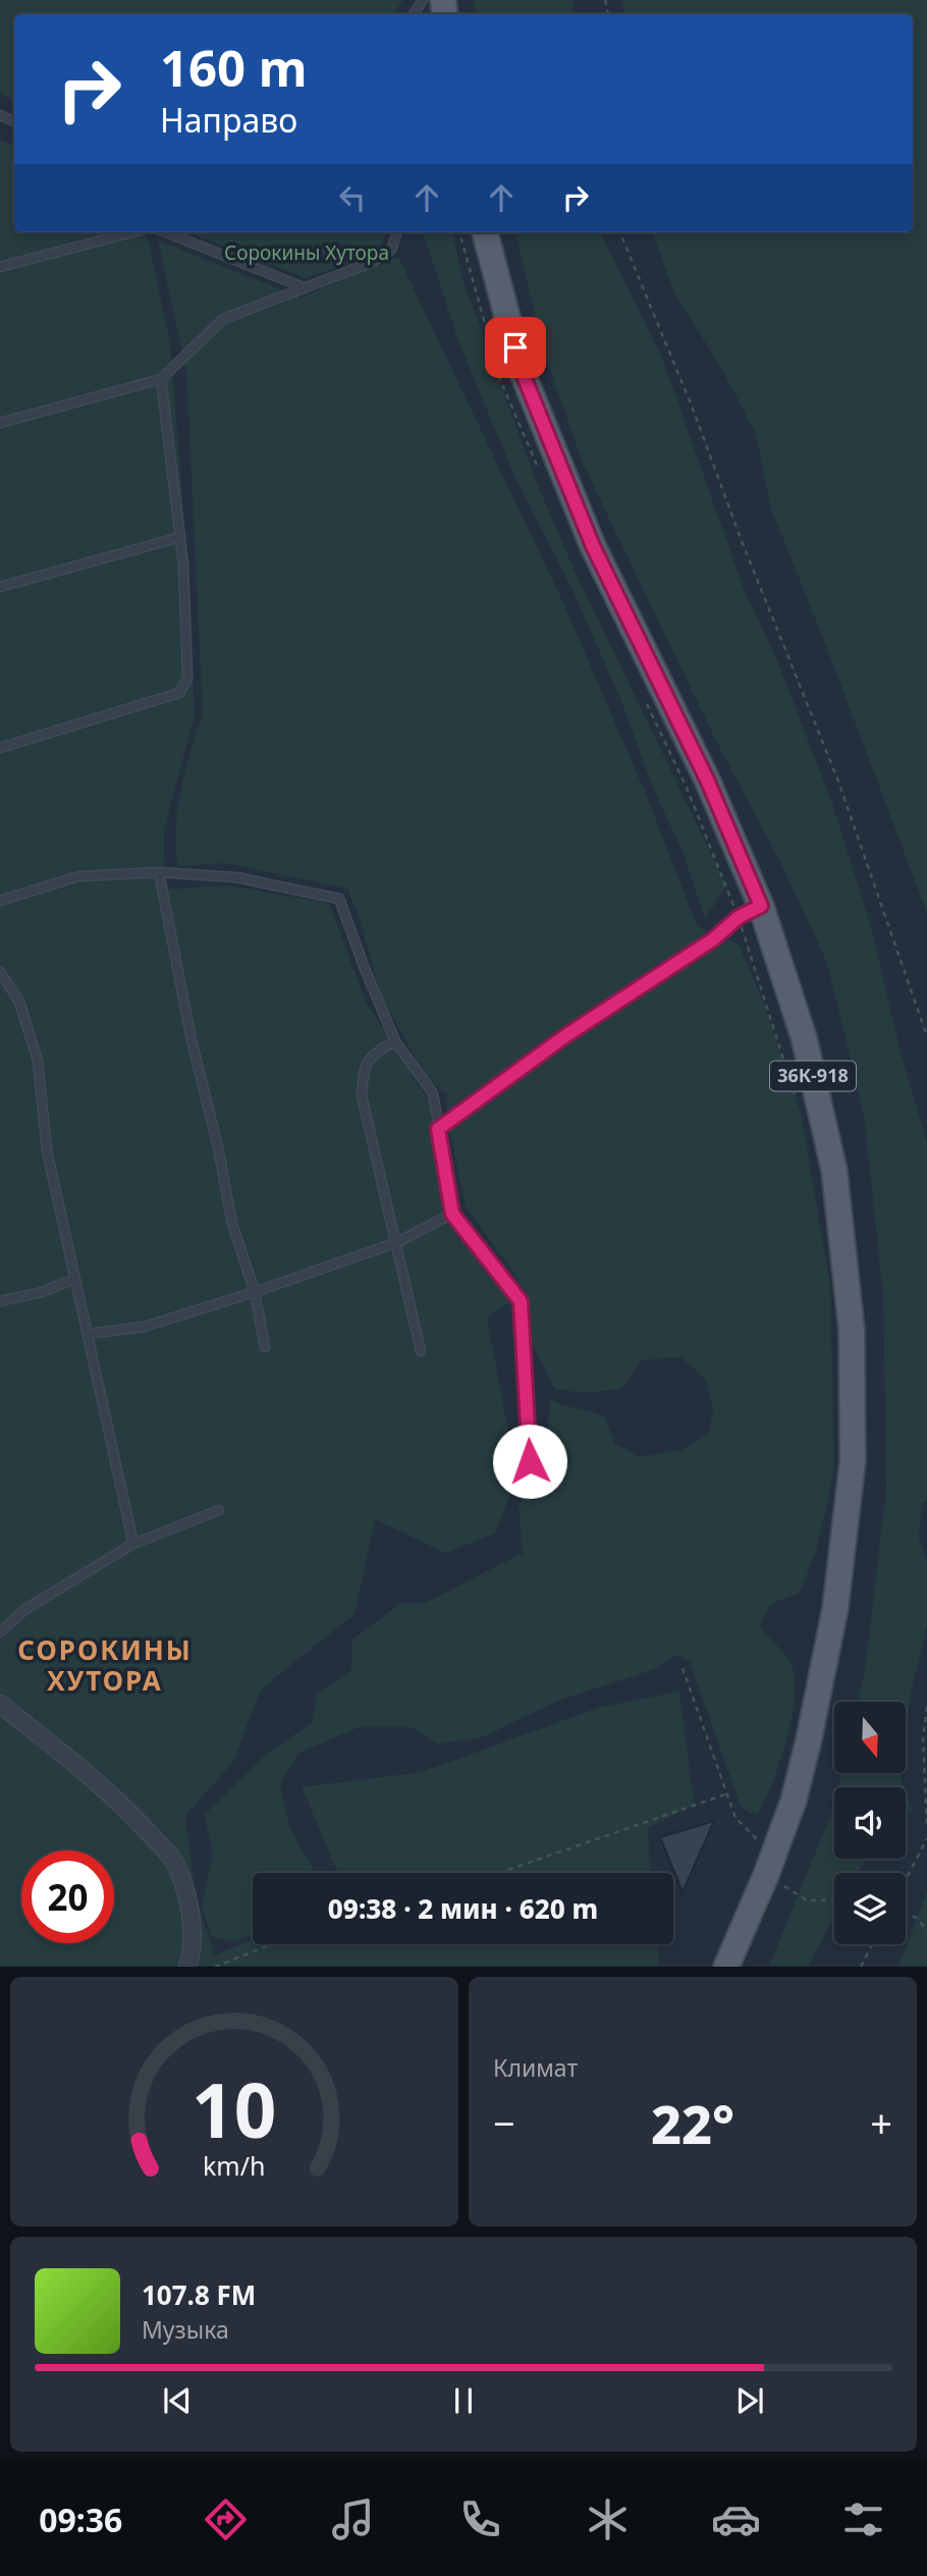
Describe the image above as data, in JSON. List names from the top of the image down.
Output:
{
  "streets": {
    "main road": ["36К-918"]
  },
  "districts": ["СОРОКИНЫ ХУТОРА"],
  "parks": ["Сорокины Хутора"],
  "north": "bottom",
  "page": {
    "turn": ["160 m", "Направо"],
    "limit": "20",
    "trip": "09:38 · 2 мин · 620 m",
    "tile": "Климат",
    "heat": ["−", "22°", "+"],
    "song": ["107.8 FM", "Музыка"],
    "tabs": "09:36",
    "gauge": ["10", "km/h"]
  }
}
